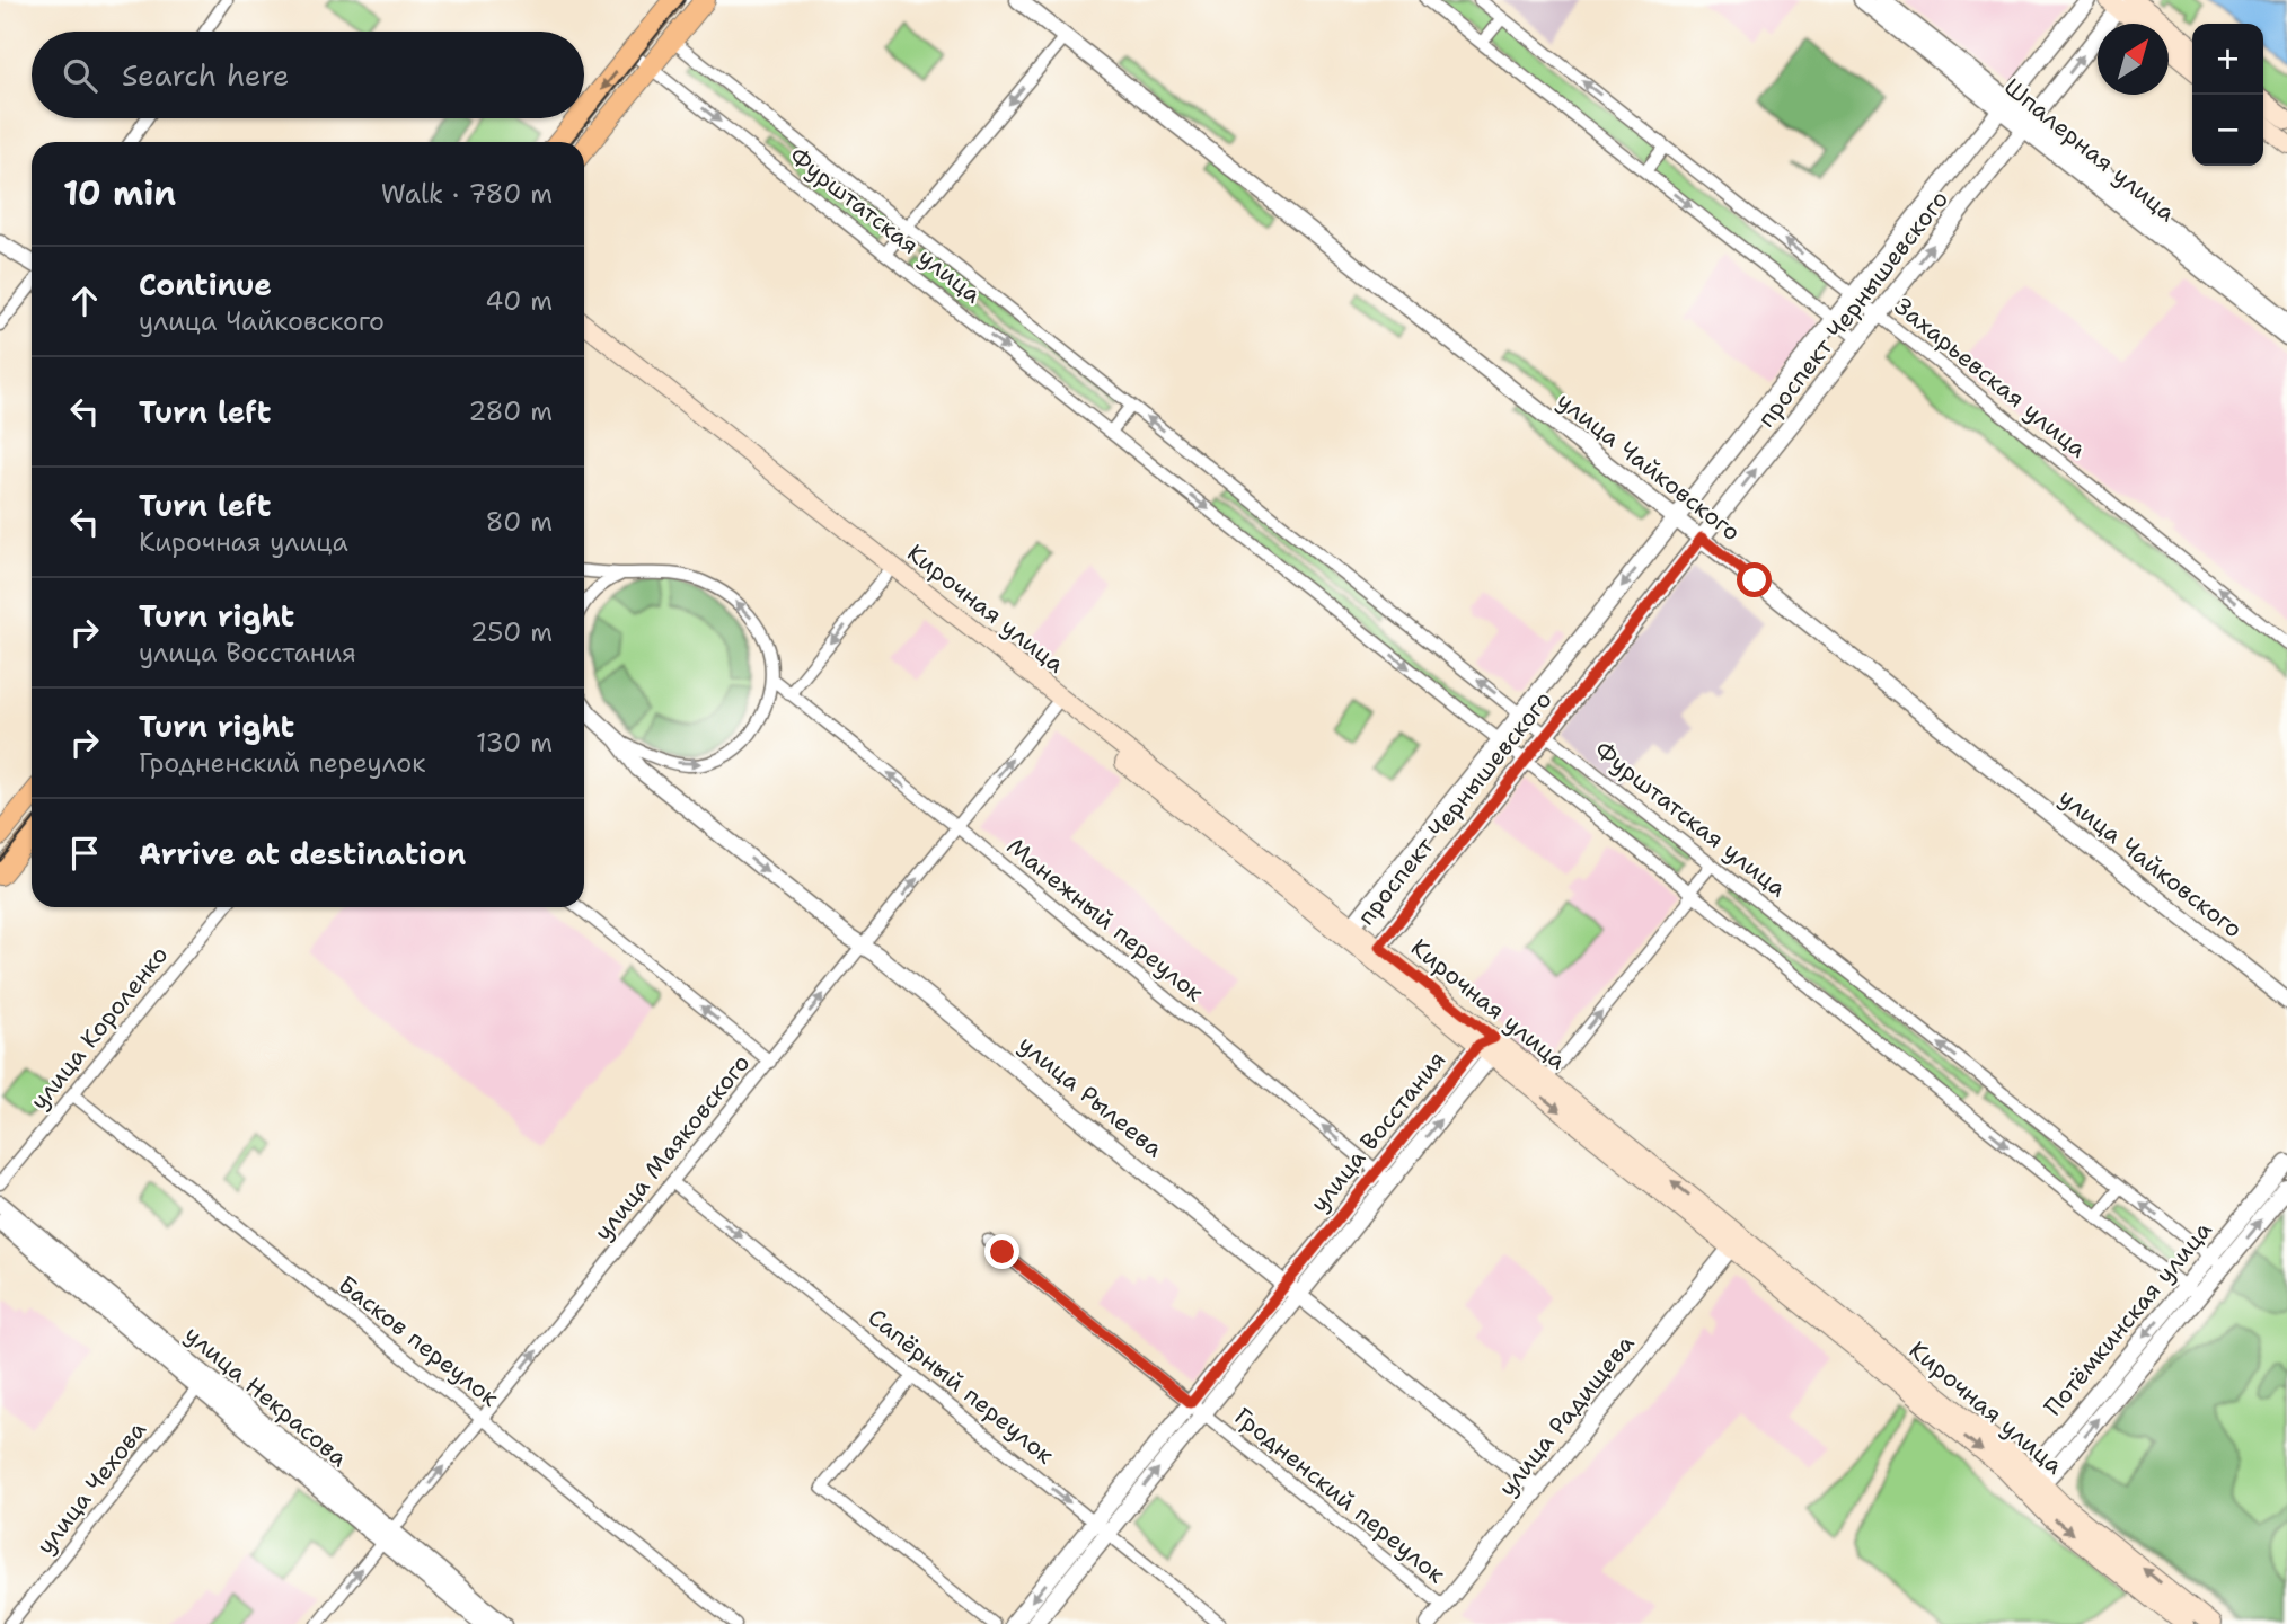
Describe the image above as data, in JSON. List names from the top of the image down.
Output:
{
  "streets": {
    "main road": ["Кирочная улица"],
    "street": [
      "Шпалерная улица",
      "Фурштатская улица",
      "проспект Чернышевского",
      "Захарьевская улица",
      "улица Чайковского",
      "Манежный переулок",
      "улица Короленко",
      "улица Рылеева",
      "улица Восстания",
      "улица Маяковского",
      "Потёмкинская улица",
      "Басков переулок",
      "Сапёрный переулок",
      "улица Некрасова",
      "улица Радищева",
      "улица Чехова",
      "Гродненский переулок"
    ]
  },
  "crossings": [
    ["Шпалерная улица", "проспект Чернышевского"],
    ["Фурштатская улица", "проспект Чернышевского"],
    ["Фурштатская улица", "Потёмкинская улица"],
    ["проспект Чернышевского", "Захарьевская улица"],
    ["проспект Чернышевского", "улица Чайковского"],
    ["проспект Чернышевского", "Кирочная улица"],
    ["Кирочная улица", "улица Восстания"],
    ["Кирочная улица", "улица Маяковского"],
    ["Кирочная улица", "Потёмкинская улица"],
    ["Кирочная улица", "улица Радищева"],
    ["Манежный переулок", "улица Восстания"],
    ["Манежный переулок", "улица Маяковского"],
    ["улица Короленко", "Басков переулок"],
    ["улица Рылеева", "улица Восстания"],
    ["улица Рылеева", "улица Маяковского"],
    ["улица Рылеева", "улица Радищева"],
    ["улица Восстания", "Сапёрный переулок"],
    ["улица Восстания", "Гродненский переулок"],
    ["улица Маяковского", "Басков переулок"],
    ["улица Маяковского", "Сапёрный переулок"],
    ["улица Маяковского", "улица Некрасова"],
    ["улица Некрасова", "улица Чехова"],
    ["улица Радищева", "Гродненский переулок"]
  ],
  "one_way": ["Манежный переулок", "улица Маяковского", "Сапёрный переулок"],
  "north": "top right",
  "page": {
    "map_buttons": ["+", "−"],
    "search": "Search here",
    "heading": ["10 min", "Walk · 780 m"],
    "list": [
      ["Continue", "улица Чайковского", "40 m"],
      ["Turn left", "280 m"],
      ["Turn left", "Кирочная улица", "80 m"],
      ["Turn right", "улица Восстания", "250 m"],
      ["Turn right", "Гродненский переулок", "130 m"],
      "Arrive at destination"
    ]
  }
}
